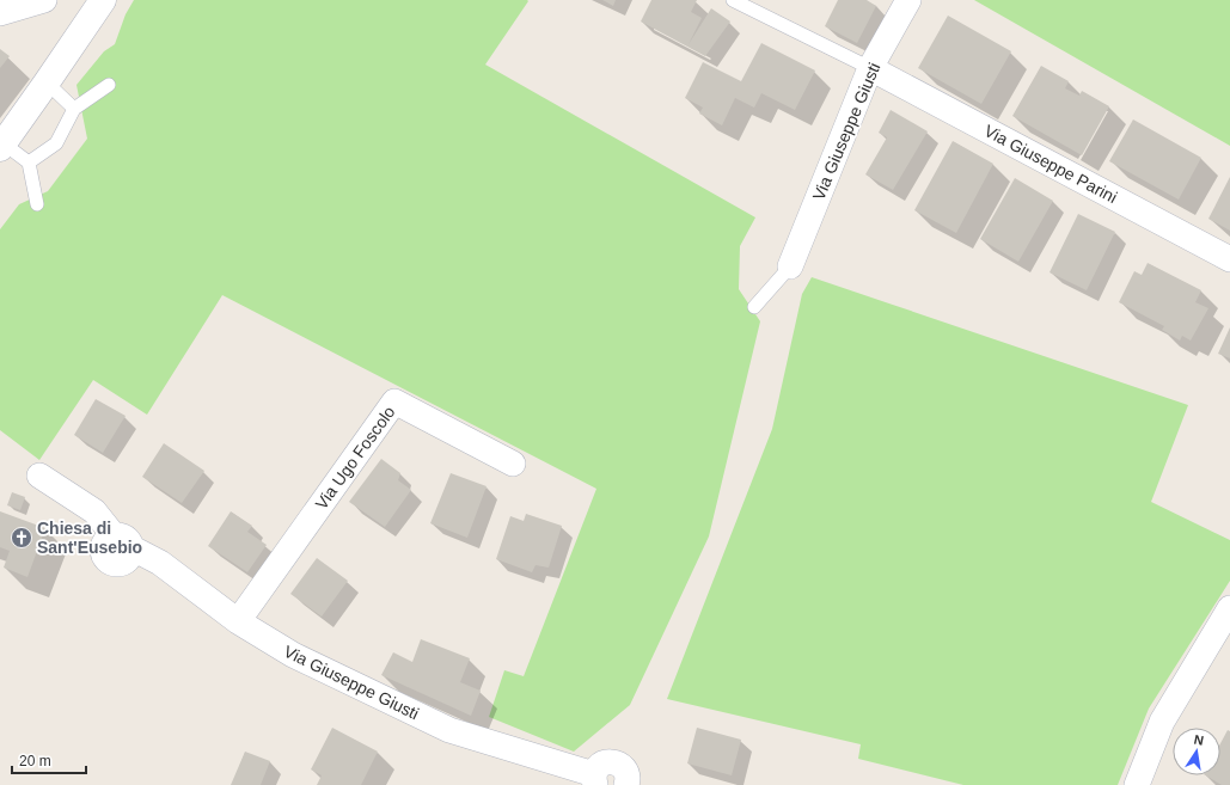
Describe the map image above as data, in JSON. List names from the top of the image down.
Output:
{
  "streets": {
    "street": ["Via Giuseppe Giusti", "Via Giuseppe Parini", "Via Ugo Foscolo"]
  },
  "crossings": [
    ["Via Giuseppe Giusti", "Via Giuseppe Parini"],
    ["Via Giuseppe Giusti", "Via Ugo Foscolo"]
  ],
  "places": {
    "church": ["Chiesa di Sant'Eusebio"]
  },
  "scale_bar": "20 m",
  "north": "top"
}
